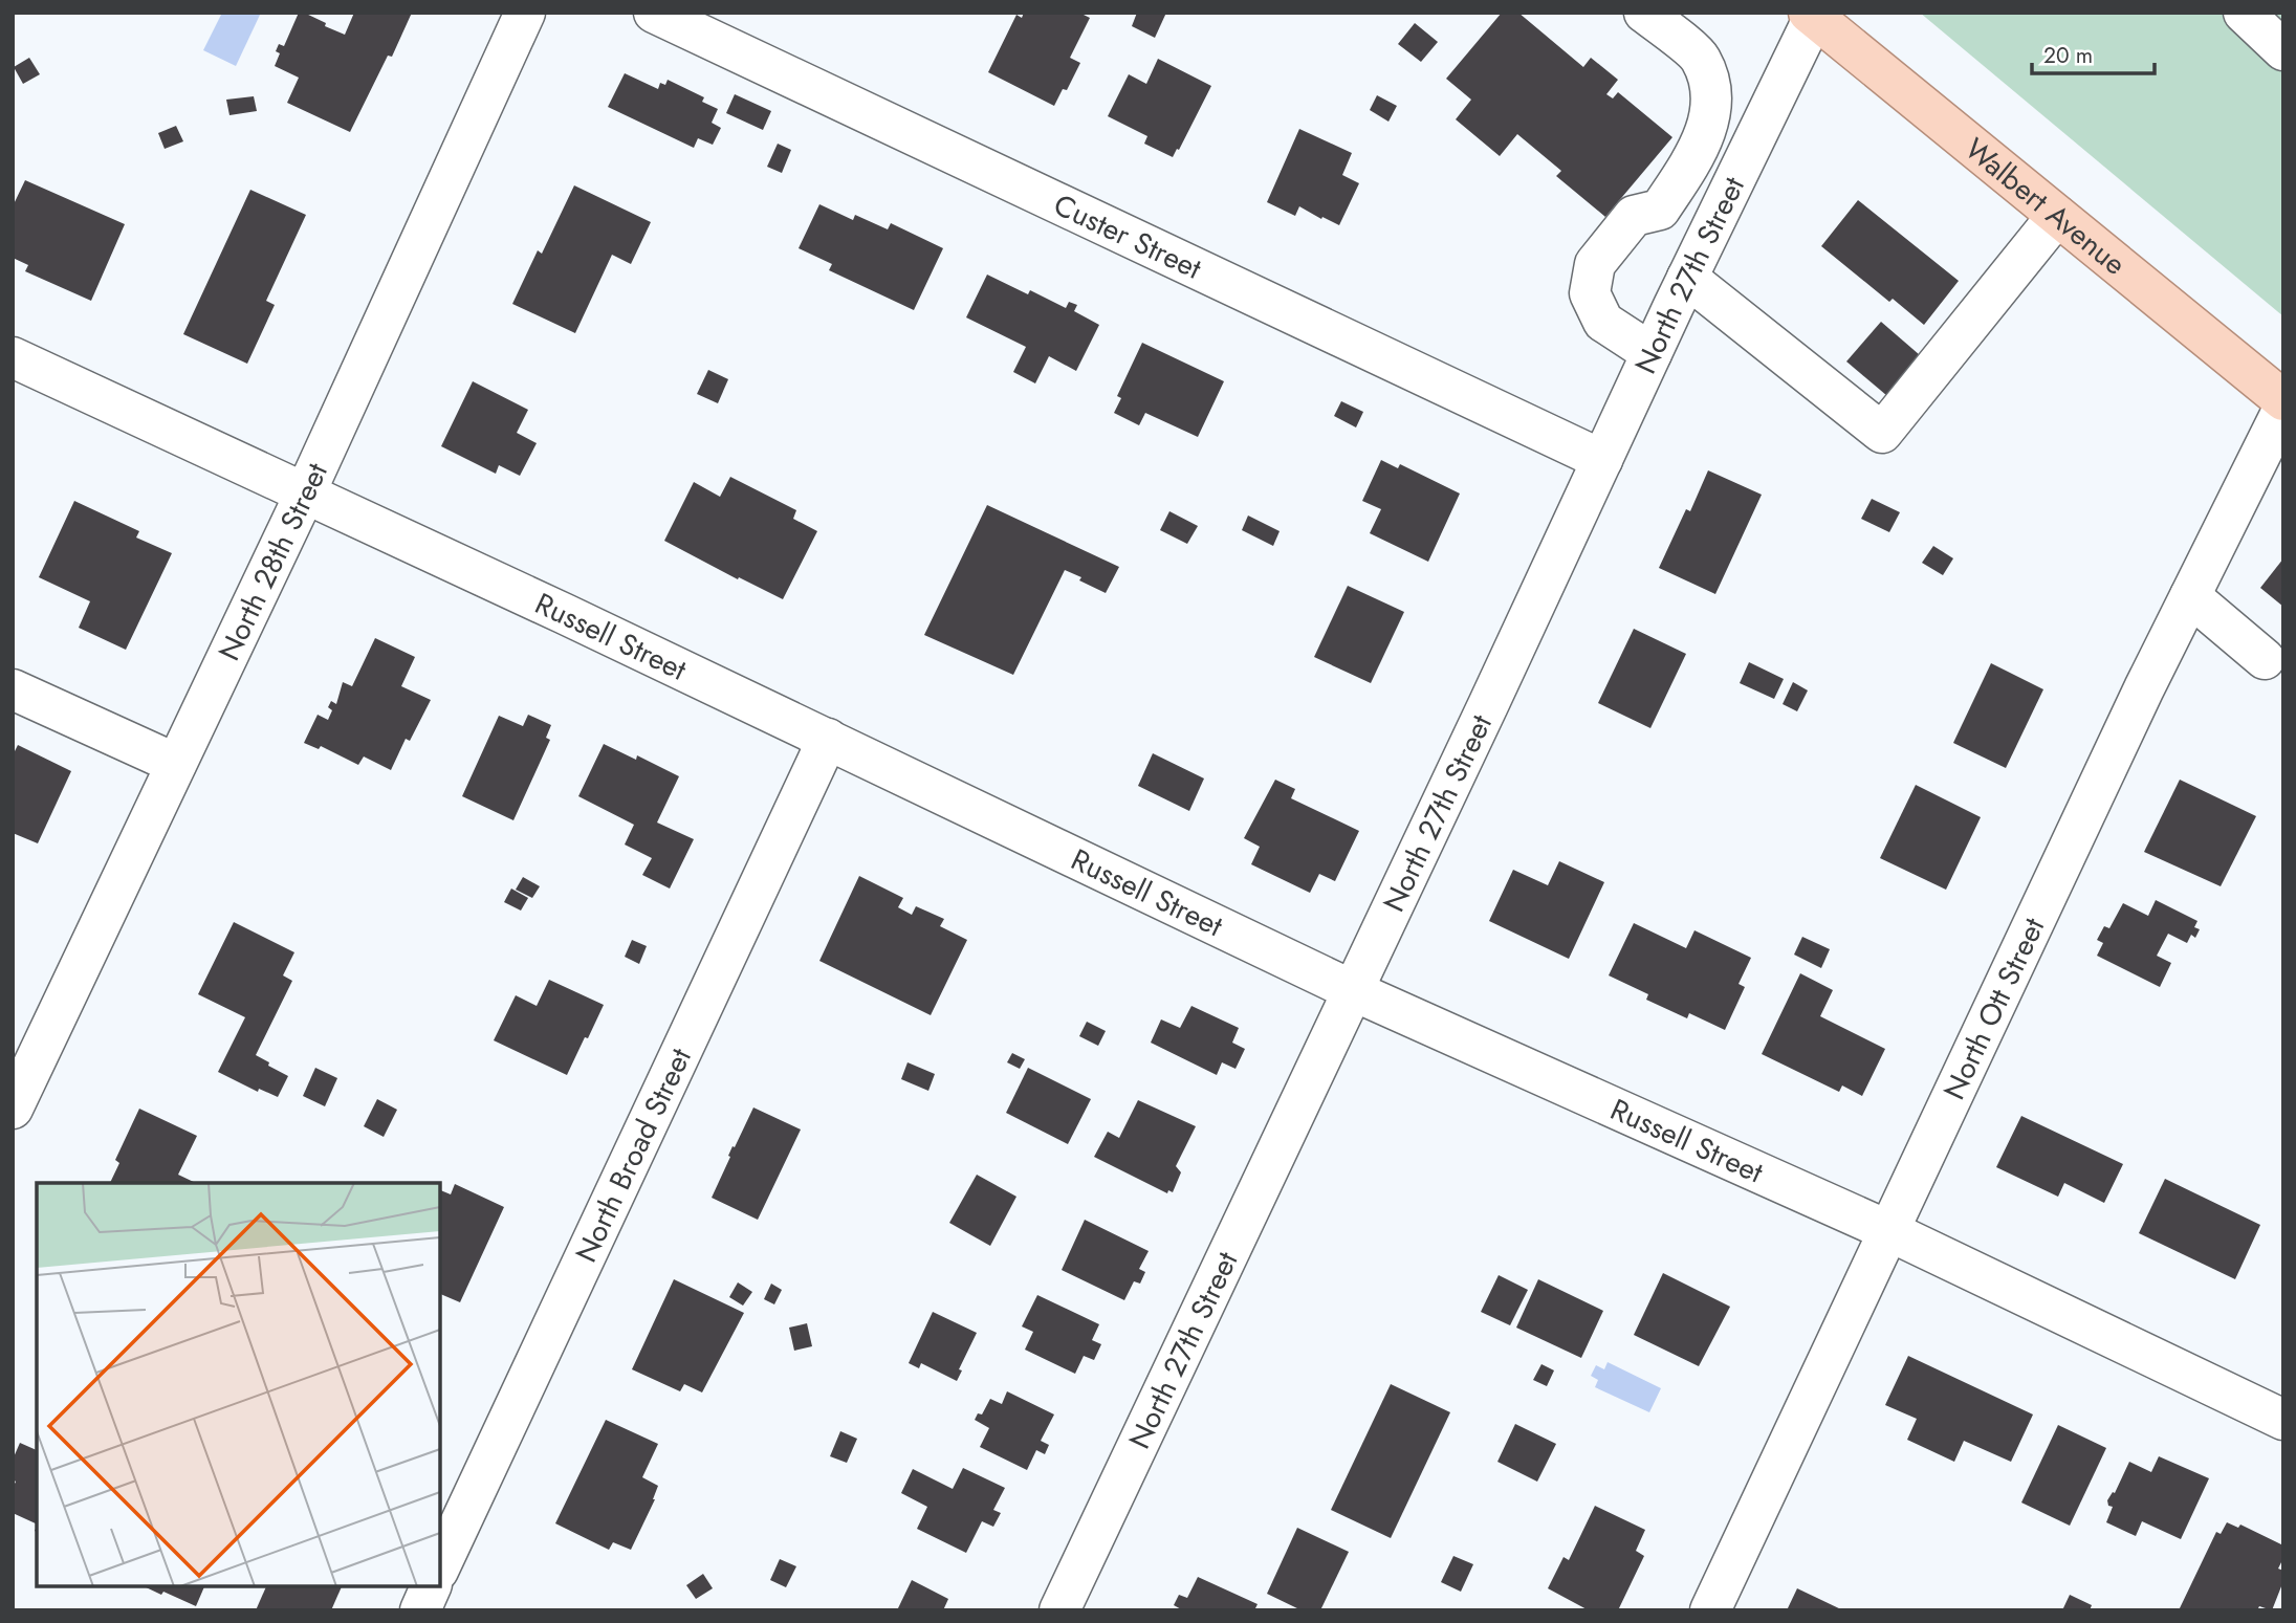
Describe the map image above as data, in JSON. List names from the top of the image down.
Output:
{
  "streets": {
    "main road": ["Walbert Avenue"],
    "street": [
      "Custer Street",
      "North 27th Street",
      "North 28th Street",
      "Russell Street",
      "North Ott Street",
      "North Broad Street"
    ]
  },
  "crossings": [
    ["Walbert Avenue", "North 27th Street"],
    ["Custer Street", "North 27th Street"],
    ["North 27th Street", "Russell Street"],
    ["North 28th Street", "Russell Street"],
    ["Russell Street", "North Ott Street"],
    ["Russell Street", "North Broad Street"]
  ],
  "scale_bar": "20 m"
}
